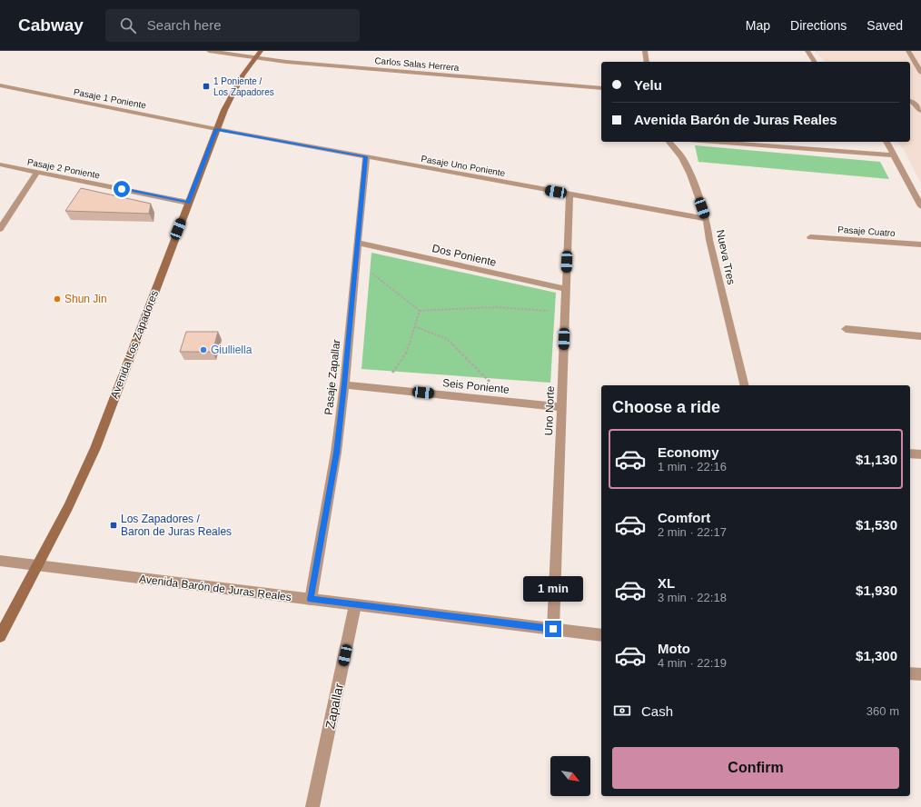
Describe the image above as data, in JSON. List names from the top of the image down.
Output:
{
  "streets": {
    "main road": ["Avenida Los Zapadores"],
    "street": [
      "Carlos Salas Herrera",
      "Pasaje 1 Poniente",
      "Pasaje Uno Poniente",
      "Pasaje 2 Poniente",
      "Pasaje Cuatro",
      "Dos Poniente",
      "Nueva Tres",
      "Pasaje Zapallar",
      "Seis Poniente",
      "Uno Norte",
      "Avenida Barón de Juras Reales",
      "Zapallar"
    ]
  },
  "crossings": [
    ["Carlos Salas Herrera", "Avenida Los Zapadores"],
    ["Pasaje 1 Poniente", "Pasaje Uno Poniente"],
    ["Pasaje 1 Poniente", "Avenida Los Zapadores"],
    ["Pasaje Uno Poniente", "Nueva Tres"],
    ["Pasaje Uno Poniente", "Avenida Los Zapadores"],
    ["Pasaje Uno Poniente", "Pasaje Zapallar"],
    ["Pasaje Uno Poniente", "Uno Norte"],
    ["Pasaje 2 Poniente", "Avenida Los Zapadores"],
    ["Dos Poniente", "Pasaje Zapallar"],
    ["Dos Poniente", "Uno Norte"],
    ["Avenida Los Zapadores", "Avenida Barón de Juras Reales"],
    ["Pasaje Zapallar", "Seis Poniente"],
    ["Pasaje Zapallar", "Avenida Barón de Juras Reales"],
    ["Seis Poniente", "Uno Norte"],
    ["Uno Norte", "Avenida Barón de Juras Reales"],
    ["Avenida Barón de Juras Reales", "Zapallar"]
  ],
  "places": {
    "transit": ["1 Poniente / Los Zapadores", "Los Zapadores / Baron de Juras Reales"],
    "other": ["Shun Jin", "Giulliella"]
  },
  "north": "bottom right",
  "page": {
    "header": "Cabway",
    "search": "Search here",
    "nav": ["Map", "Directions", "Saved"],
    "banner": ["Yelu", "Avenida Barón de Juras Reales"],
    "heading": "Choose a ride",
    "list": [
      {
        "name": "Economy",
        "note": "1 min · 22:16",
        "value": "$1,130"
      },
      {
        "name": "Comfort",
        "note": "2 min · 22:17",
        "value": "$1,530"
      },
      {
        "name": "XL",
        "note": "3 min · 22:18",
        "value": "$1,930"
      },
      {
        "name": "Moto",
        "note": "4 min · 22:19",
        "value": "$1,300"
      }
    ],
    "bubble": "1 min",
    "pay": ["Cash", "360 m"],
    "buttons": "Confirm"
  }
}
